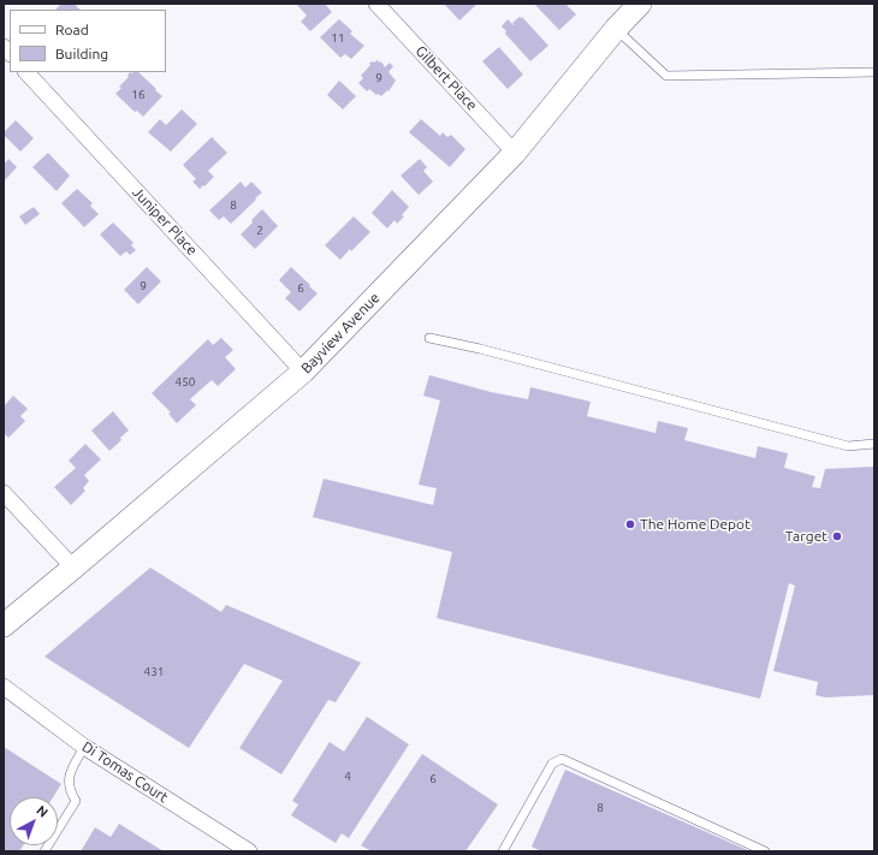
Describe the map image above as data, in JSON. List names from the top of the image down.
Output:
{
  "streets": {
    "street": [
      "Gilbert Place",
      "Juniper Place",
      "Bayview Avenue",
      "Di Tomas Court"
    ]
  },
  "crossings": [
    ["Gilbert Place", "Bayview Avenue"],
    ["Juniper Place", "Bayview Avenue"]
  ],
  "places": ["The Home Depot", "Target"],
  "house_numbers": [
    "11",
    "9",
    "16",
    "8",
    "2",
    "9",
    "6",
    "450",
    "431",
    "4",
    "6",
    "8"
  ],
  "legend": ["Road", "Building"],
  "north": "top right"
}
